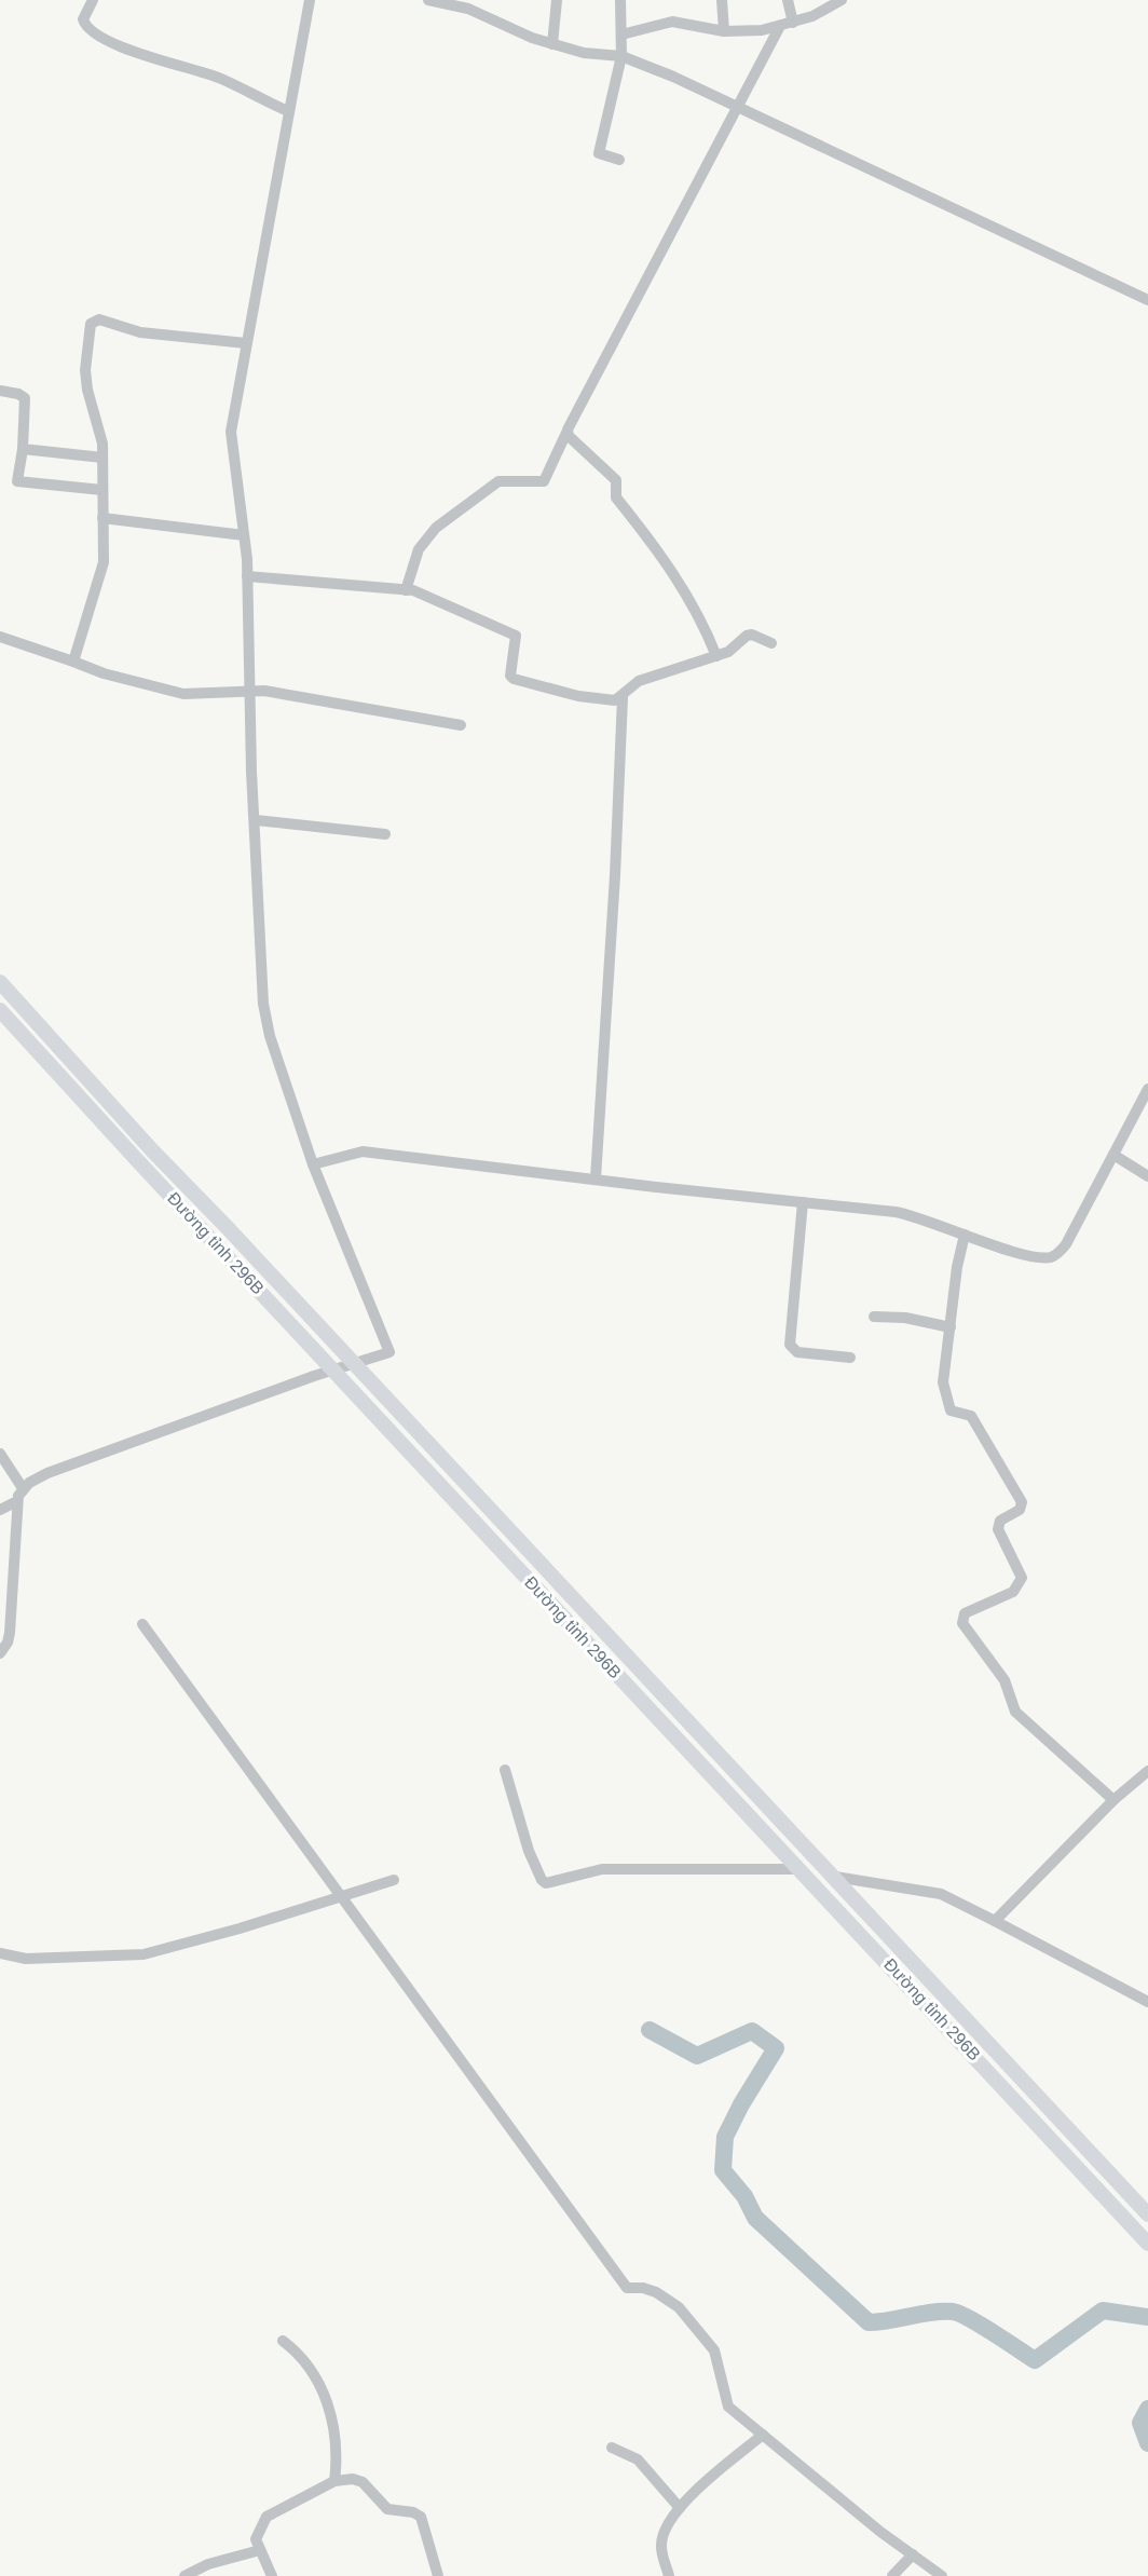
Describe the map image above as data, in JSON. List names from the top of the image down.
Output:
{
  "streets": {
    "main road": ["Đường tỉnh 296B"]
  }
}
